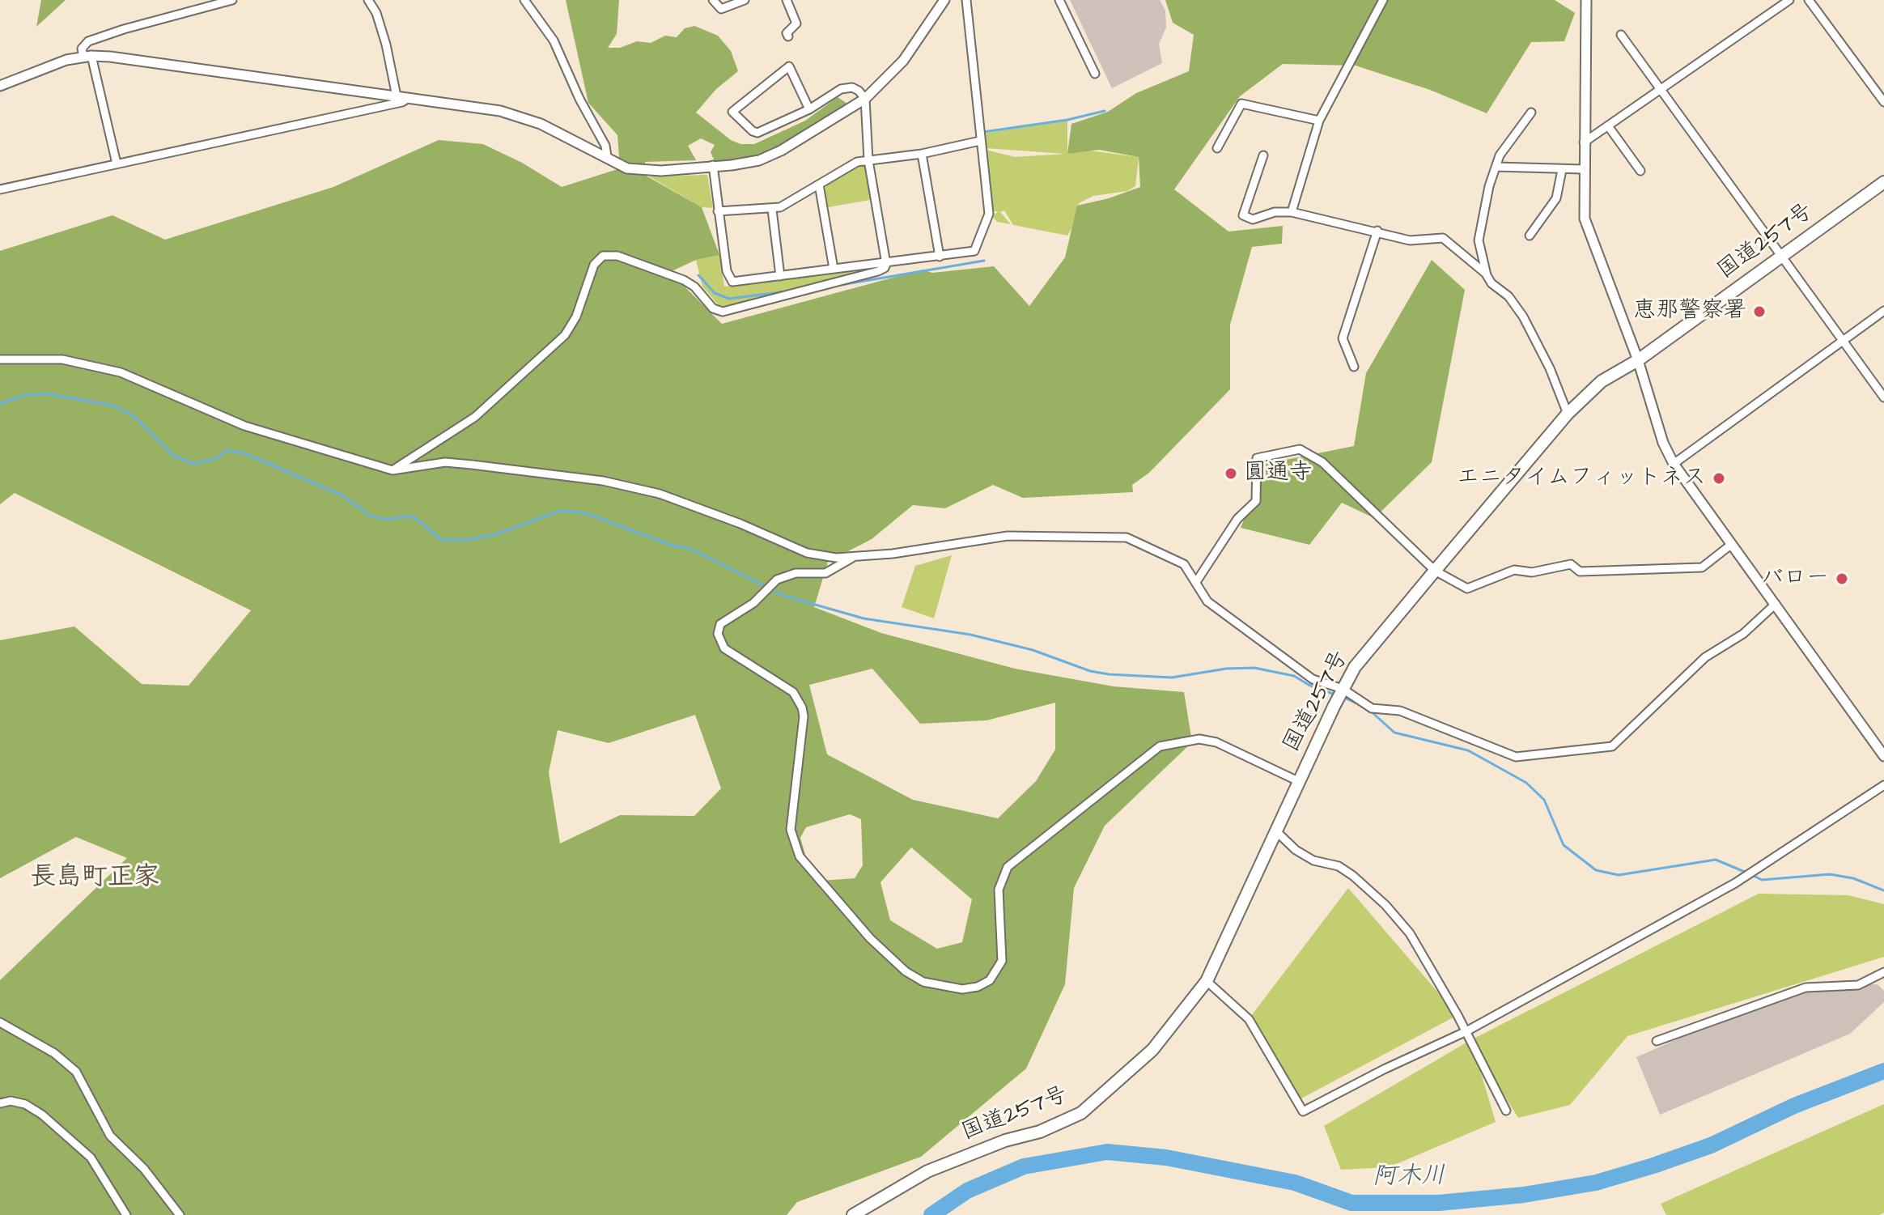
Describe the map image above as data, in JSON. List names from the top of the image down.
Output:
{
  "streets": {
    "highway": ["国道257号"]
  },
  "districts": ["長島町正家"],
  "water": ["阿木川"],
  "places": [
    "恵那警察署",
    "圓通寺",
    "エニタイムフィットネス",
    "バロー"
  ]
}
